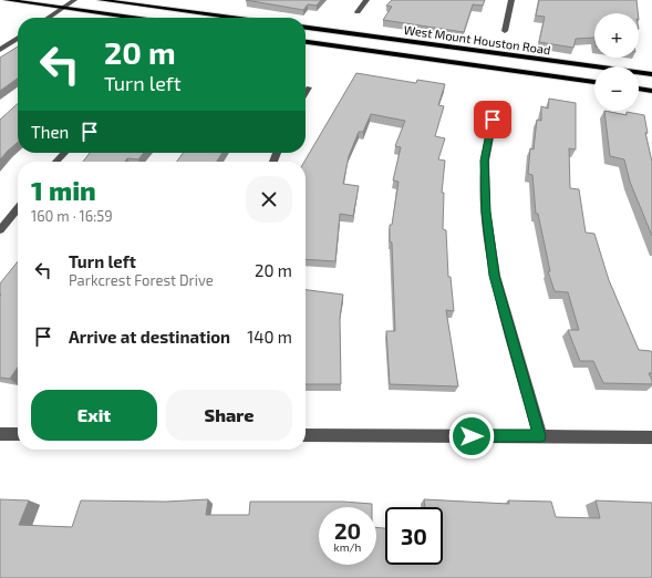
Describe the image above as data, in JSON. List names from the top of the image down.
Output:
{
  "streets": {
    "main road": ["West Mount Houston Road"]
  },
  "page": {
    "map_buttons": ["+", "−"],
    "turn": ["20 m", "Turn left"],
    "then": "Then",
    "heading": ["1 min", "160 m · 16:59"],
    "list": [
      {
        "name": "Turn left",
        "note": "Parkcrest Forest Drive",
        "value": "20 m"
      },
      {
        "name": "Arrive at destination",
        "value": "140 m"
      }
    ],
    "buttons": ["Exit", "Share"],
    "speed": "20 km/h",
    "limit": "30"
  }
}
